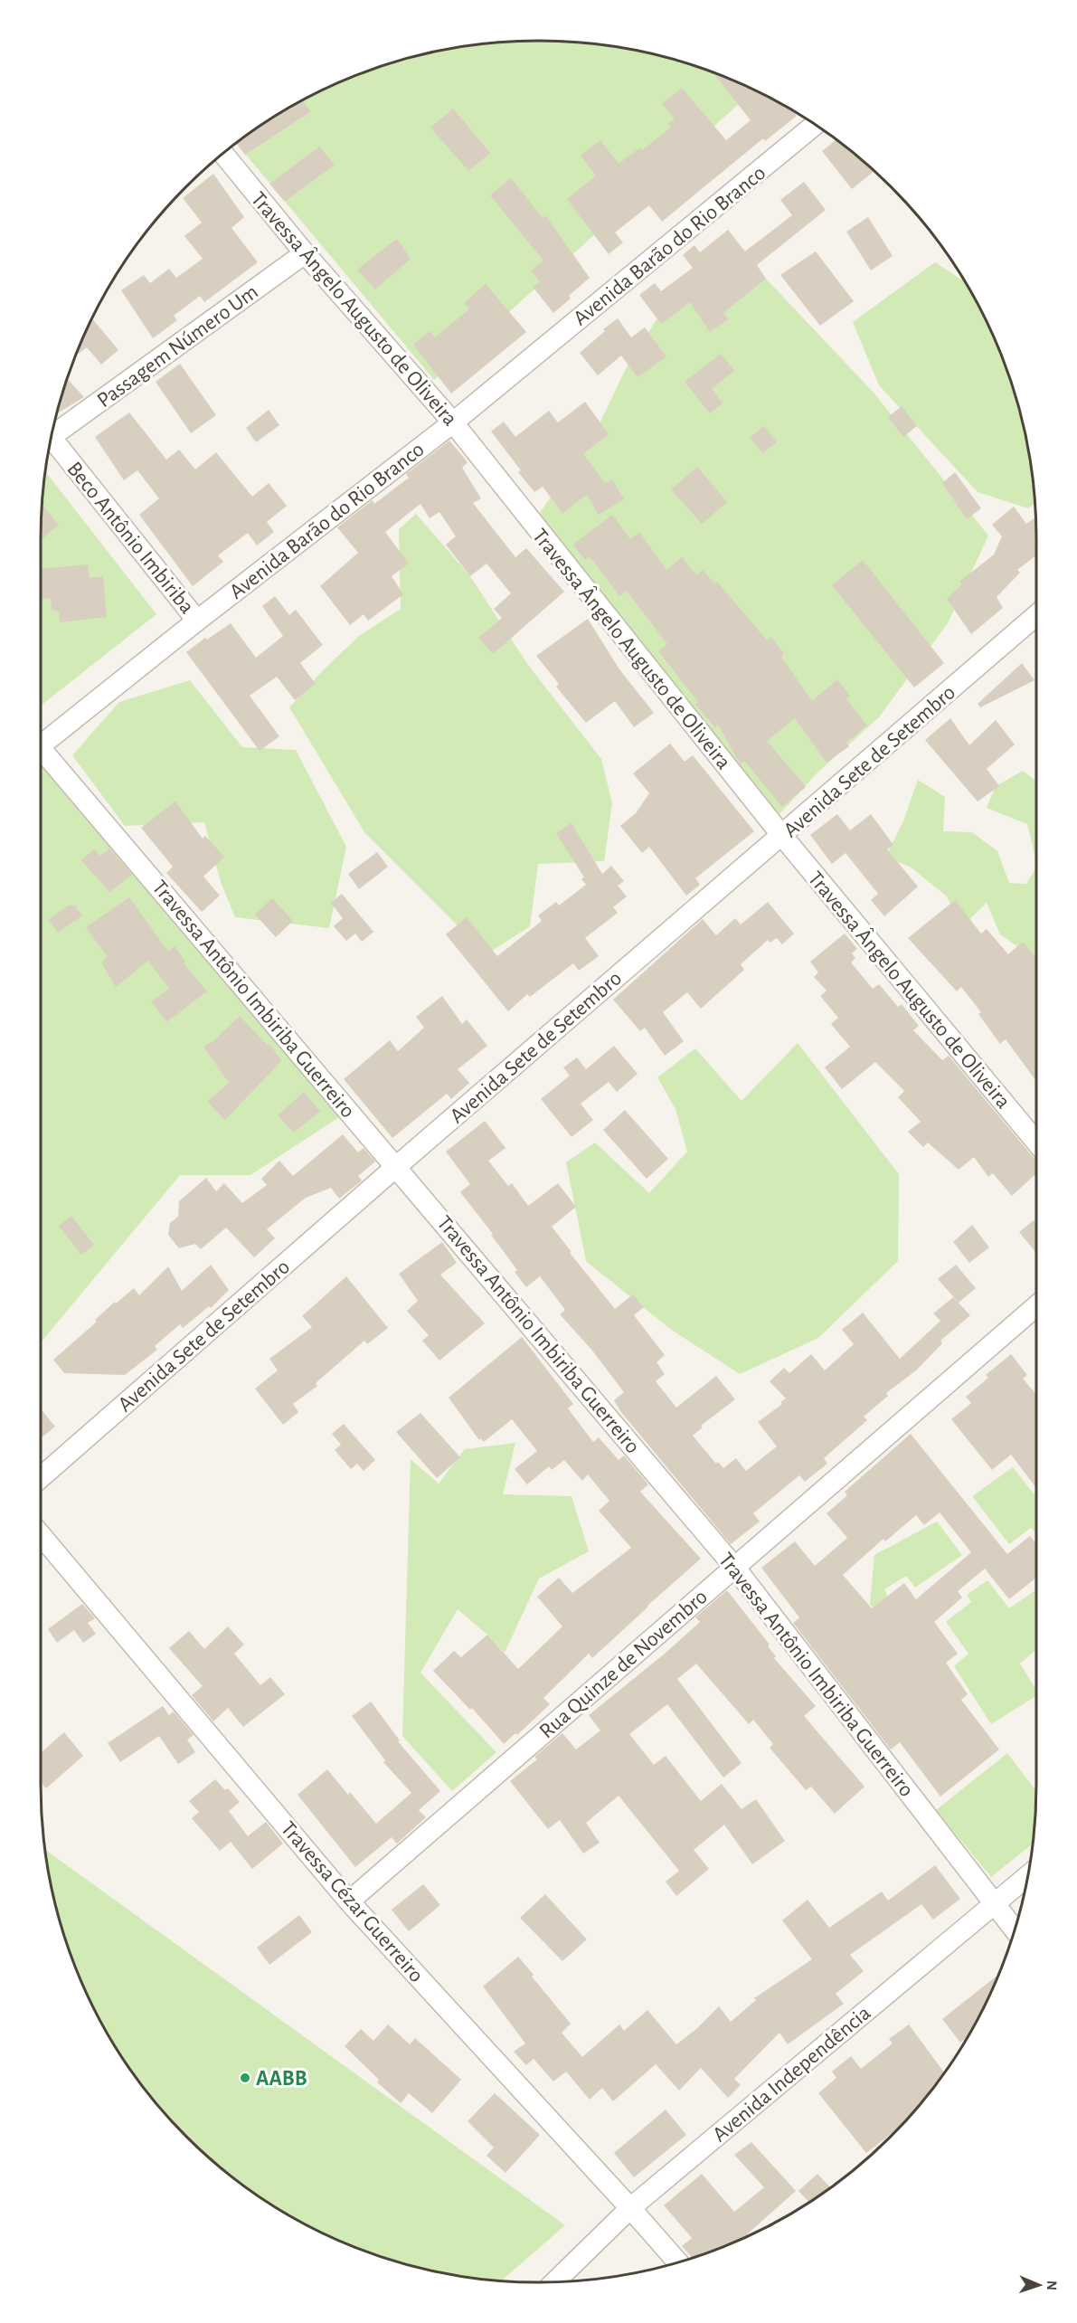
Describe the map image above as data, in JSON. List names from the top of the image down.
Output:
{
  "streets": {
    "street": [
      "Avenida Barão do Rio Branco",
      "Travessa Ângelo Augusto de Oliveira",
      "Passagem Número Um",
      "Beco Antônio Imbiriba",
      "Avenida Sete de Setembro",
      "Travessa Antônio Imbiriba Guerreiro",
      "Rua Quinze de Novembro",
      "Travessa Cézar Guerreiro",
      "Avenida Independência"
    ]
  },
  "crossings": [
    ["Avenida Barão do Rio Branco", "Travessa Ângelo Augusto de Oliveira"],
    ["Avenida Barão do Rio Branco", "Beco Antônio Imbiriba"],
    ["Travessa Ângelo Augusto de Oliveira", "Passagem Número Um"],
    ["Travessa Ângelo Augusto de Oliveira", "Avenida Sete de Setembro"],
    ["Avenida Sete de Setembro", "Travessa Antônio Imbiriba Guerreiro"],
    ["Travessa Antônio Imbiriba Guerreiro", "Rua Quinze de Novembro"],
    ["Travessa Antônio Imbiriba Guerreiro", "Avenida Independência"],
    ["Rua Quinze de Novembro", "Travessa Cézar Guerreiro"],
    ["Travessa Cézar Guerreiro", "Avenida Independência"]
  ],
  "places": ["AABB"],
  "north": "right"
}
